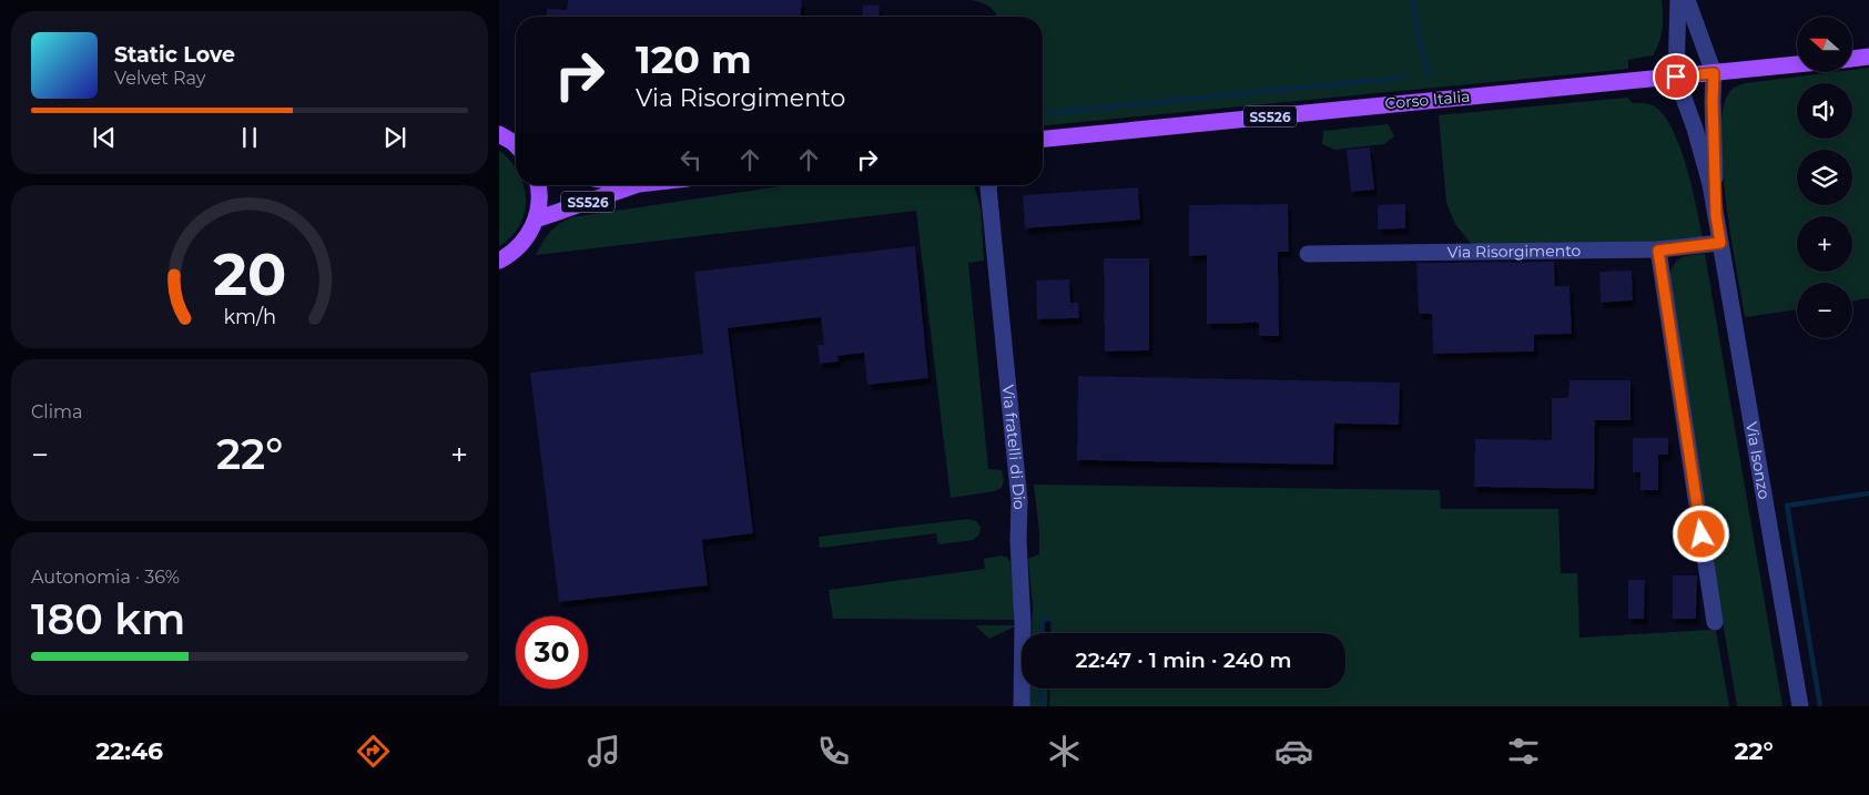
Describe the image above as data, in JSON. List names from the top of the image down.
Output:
{
  "streets": {
    "main road": ["Corso Italia", "SS526"],
    "street": ["Via Risorgimento", "Via fratelli di Dio", "Via Isonzo"]
  },
  "crossings": [
    ["Corso Italia", "Via Isonzo"],
    ["Via Risorgimento", "Via Isonzo"]
  ],
  "north": "left",
  "page": {
    "map_buttons": ["+", "−"],
    "turn": ["120 m", "Via Risorgimento"],
    "song": ["Static Love", "Velvet Ray"],
    "tile": [
      "Clima",
      ["Autonomia · 36%", "180 km"]
    ],
    "heat": ["−", "22°", "+"],
    "limit": "30",
    "trip": "22:47 · 1 min · 240 m",
    "tabs": ["22:46", "22°"],
    "gauge": ["20", "km/h"]
  }
}
